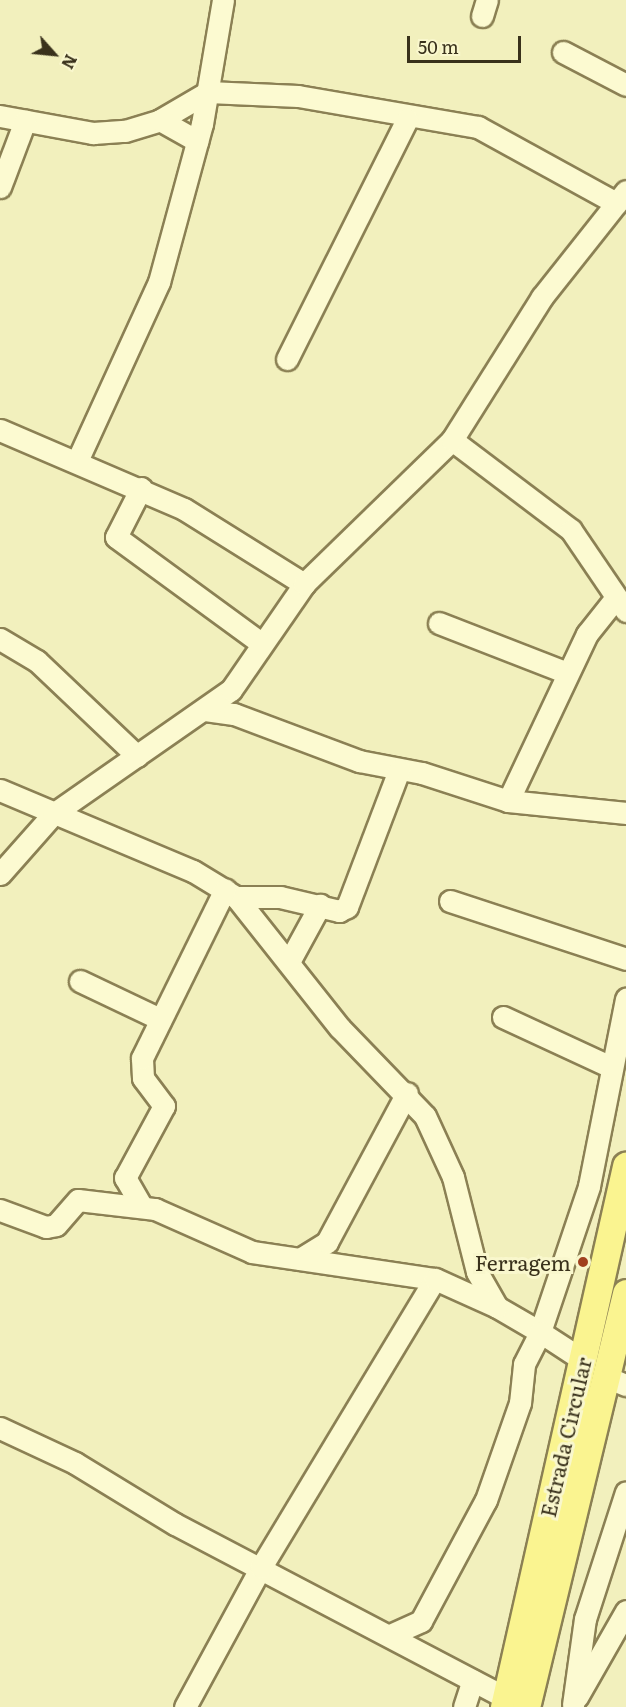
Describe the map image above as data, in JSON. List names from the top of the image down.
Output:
{
  "streets": {
    "main road": ["Estrada Circular"]
  },
  "places": ["Ferragem"],
  "scale_bar": "50 m",
  "north": "bottom right"
}
